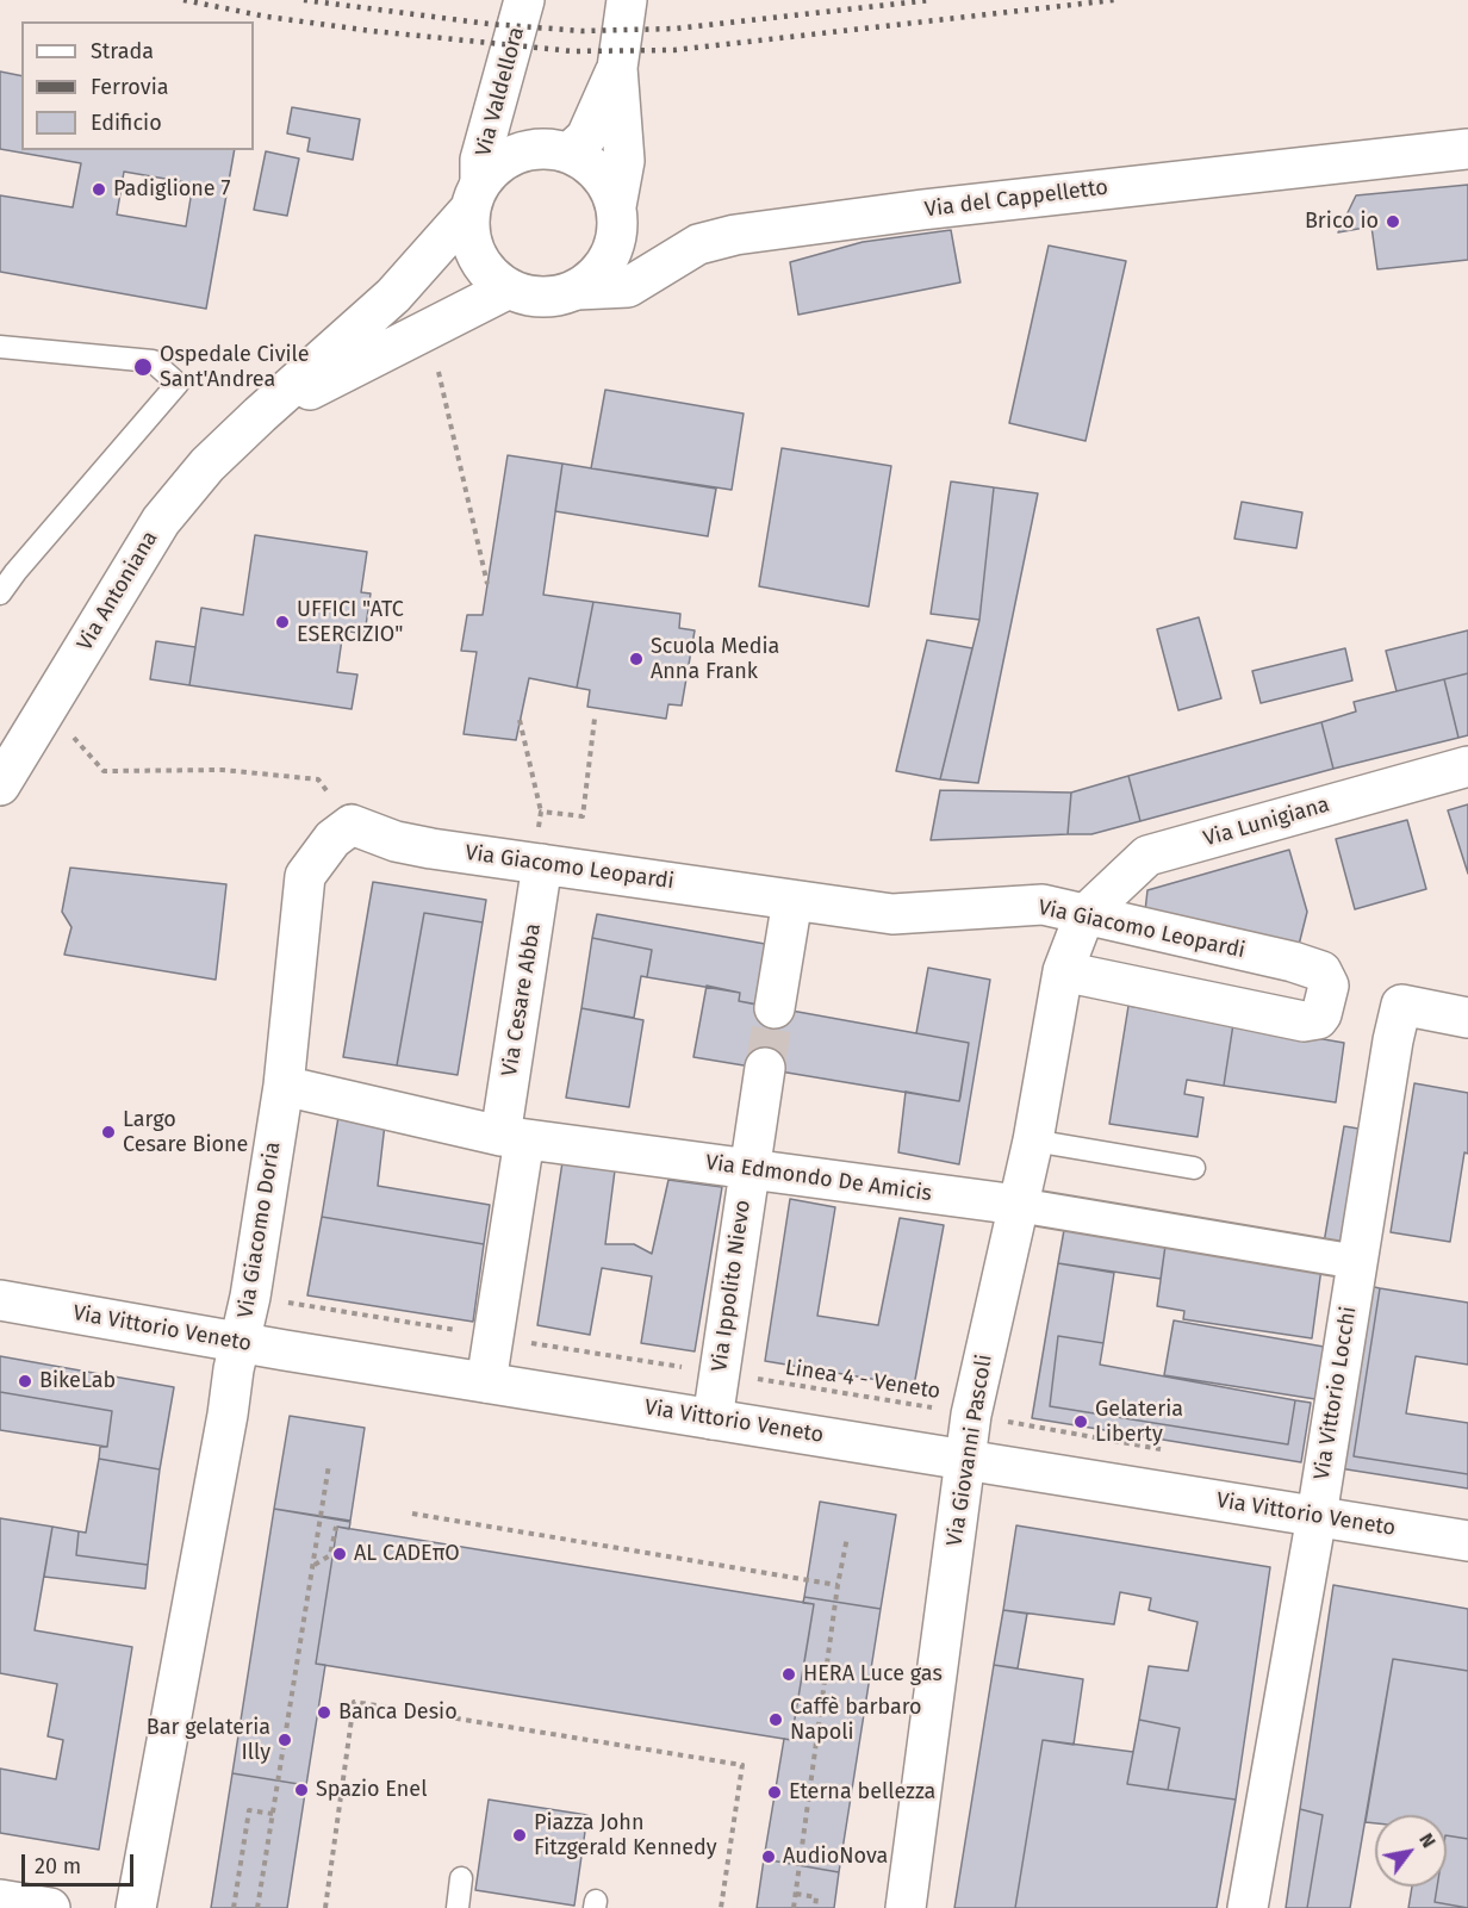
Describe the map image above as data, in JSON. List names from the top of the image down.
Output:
{
  "streets": {
    "street": [
      "Via Valdellora",
      "Via del Cappelletto",
      "Via Antoniana",
      "Via Lunigiana",
      "Via Giacomo Leopardi",
      "Via Cesare Abba",
      "Via Edmondo De Amicis",
      "Via Giacomo Doria",
      "Via Ippolito Nievo",
      "Via Vittorio Veneto",
      "Via Vittorio Locchi",
      "Via Giovanni Pascoli"
    ],
    "path": ["Linea 4 - Veneto"]
  },
  "crossings": [
    ["Via Valdellora", "Via del Cappelletto"],
    ["Via Valdellora", "Via Antoniana"],
    ["Via del Cappelletto", "Via Antoniana"],
    ["Via Lunigiana", "Via Giacomo Leopardi"],
    ["Via Lunigiana", "Via Giovanni Pascoli"],
    ["Via Giacomo Leopardi", "Via Cesare Abba"],
    ["Via Giacomo Leopardi", "Via Giacomo Doria"],
    ["Via Giacomo Leopardi", "Via Giovanni Pascoli"],
    ["Via Cesare Abba", "Via Edmondo De Amicis"],
    ["Via Cesare Abba", "Via Vittorio Veneto"],
    ["Via Cesare Abba", "Linea 4 - Veneto"],
    ["Via Edmondo De Amicis", "Via Giacomo Doria"],
    ["Via Edmondo De Amicis", "Via Ippolito Nievo"],
    ["Via Edmondo De Amicis", "Via Vittorio Locchi"],
    ["Via Edmondo De Amicis", "Via Giovanni Pascoli"],
    ["Via Giacomo Doria", "Via Vittorio Veneto"],
    ["Via Giacomo Doria", "Linea 4 - Veneto"],
    ["Via Ippolito Nievo", "Via Vittorio Veneto"],
    ["Via Ippolito Nievo", "Linea 4 - Veneto"],
    ["Via Vittorio Veneto", "Via Vittorio Locchi"],
    ["Via Vittorio Veneto", "Via Giovanni Pascoli"],
    ["Linea 4 - Veneto", "Via Giovanni Pascoli"]
  ],
  "places": [
    "Padiglione 7",
    "Brico io",
    "Ospedale Civile Sant'Andrea",
    "UFFICI \"ATC ESERCIZIO\"",
    "Scuola Media Anna Frank",
    "Largo Cesare Bione",
    "BikeLab",
    "Gelateria Liberty",
    "AL CADEπO",
    "HERA Luce gas",
    "Banca Desio",
    "Caffè barbaro Napoli",
    "Bar gelateria Illy",
    "Spazio Enel",
    "Eterna bellezza",
    "Piazza John Fitzgerald Kennedy",
    "AudioNova"
  ],
  "legend": ["Strada", "Ferrovia", "Edificio"],
  "scale_bar": "20 m",
  "north": "top right"
}
